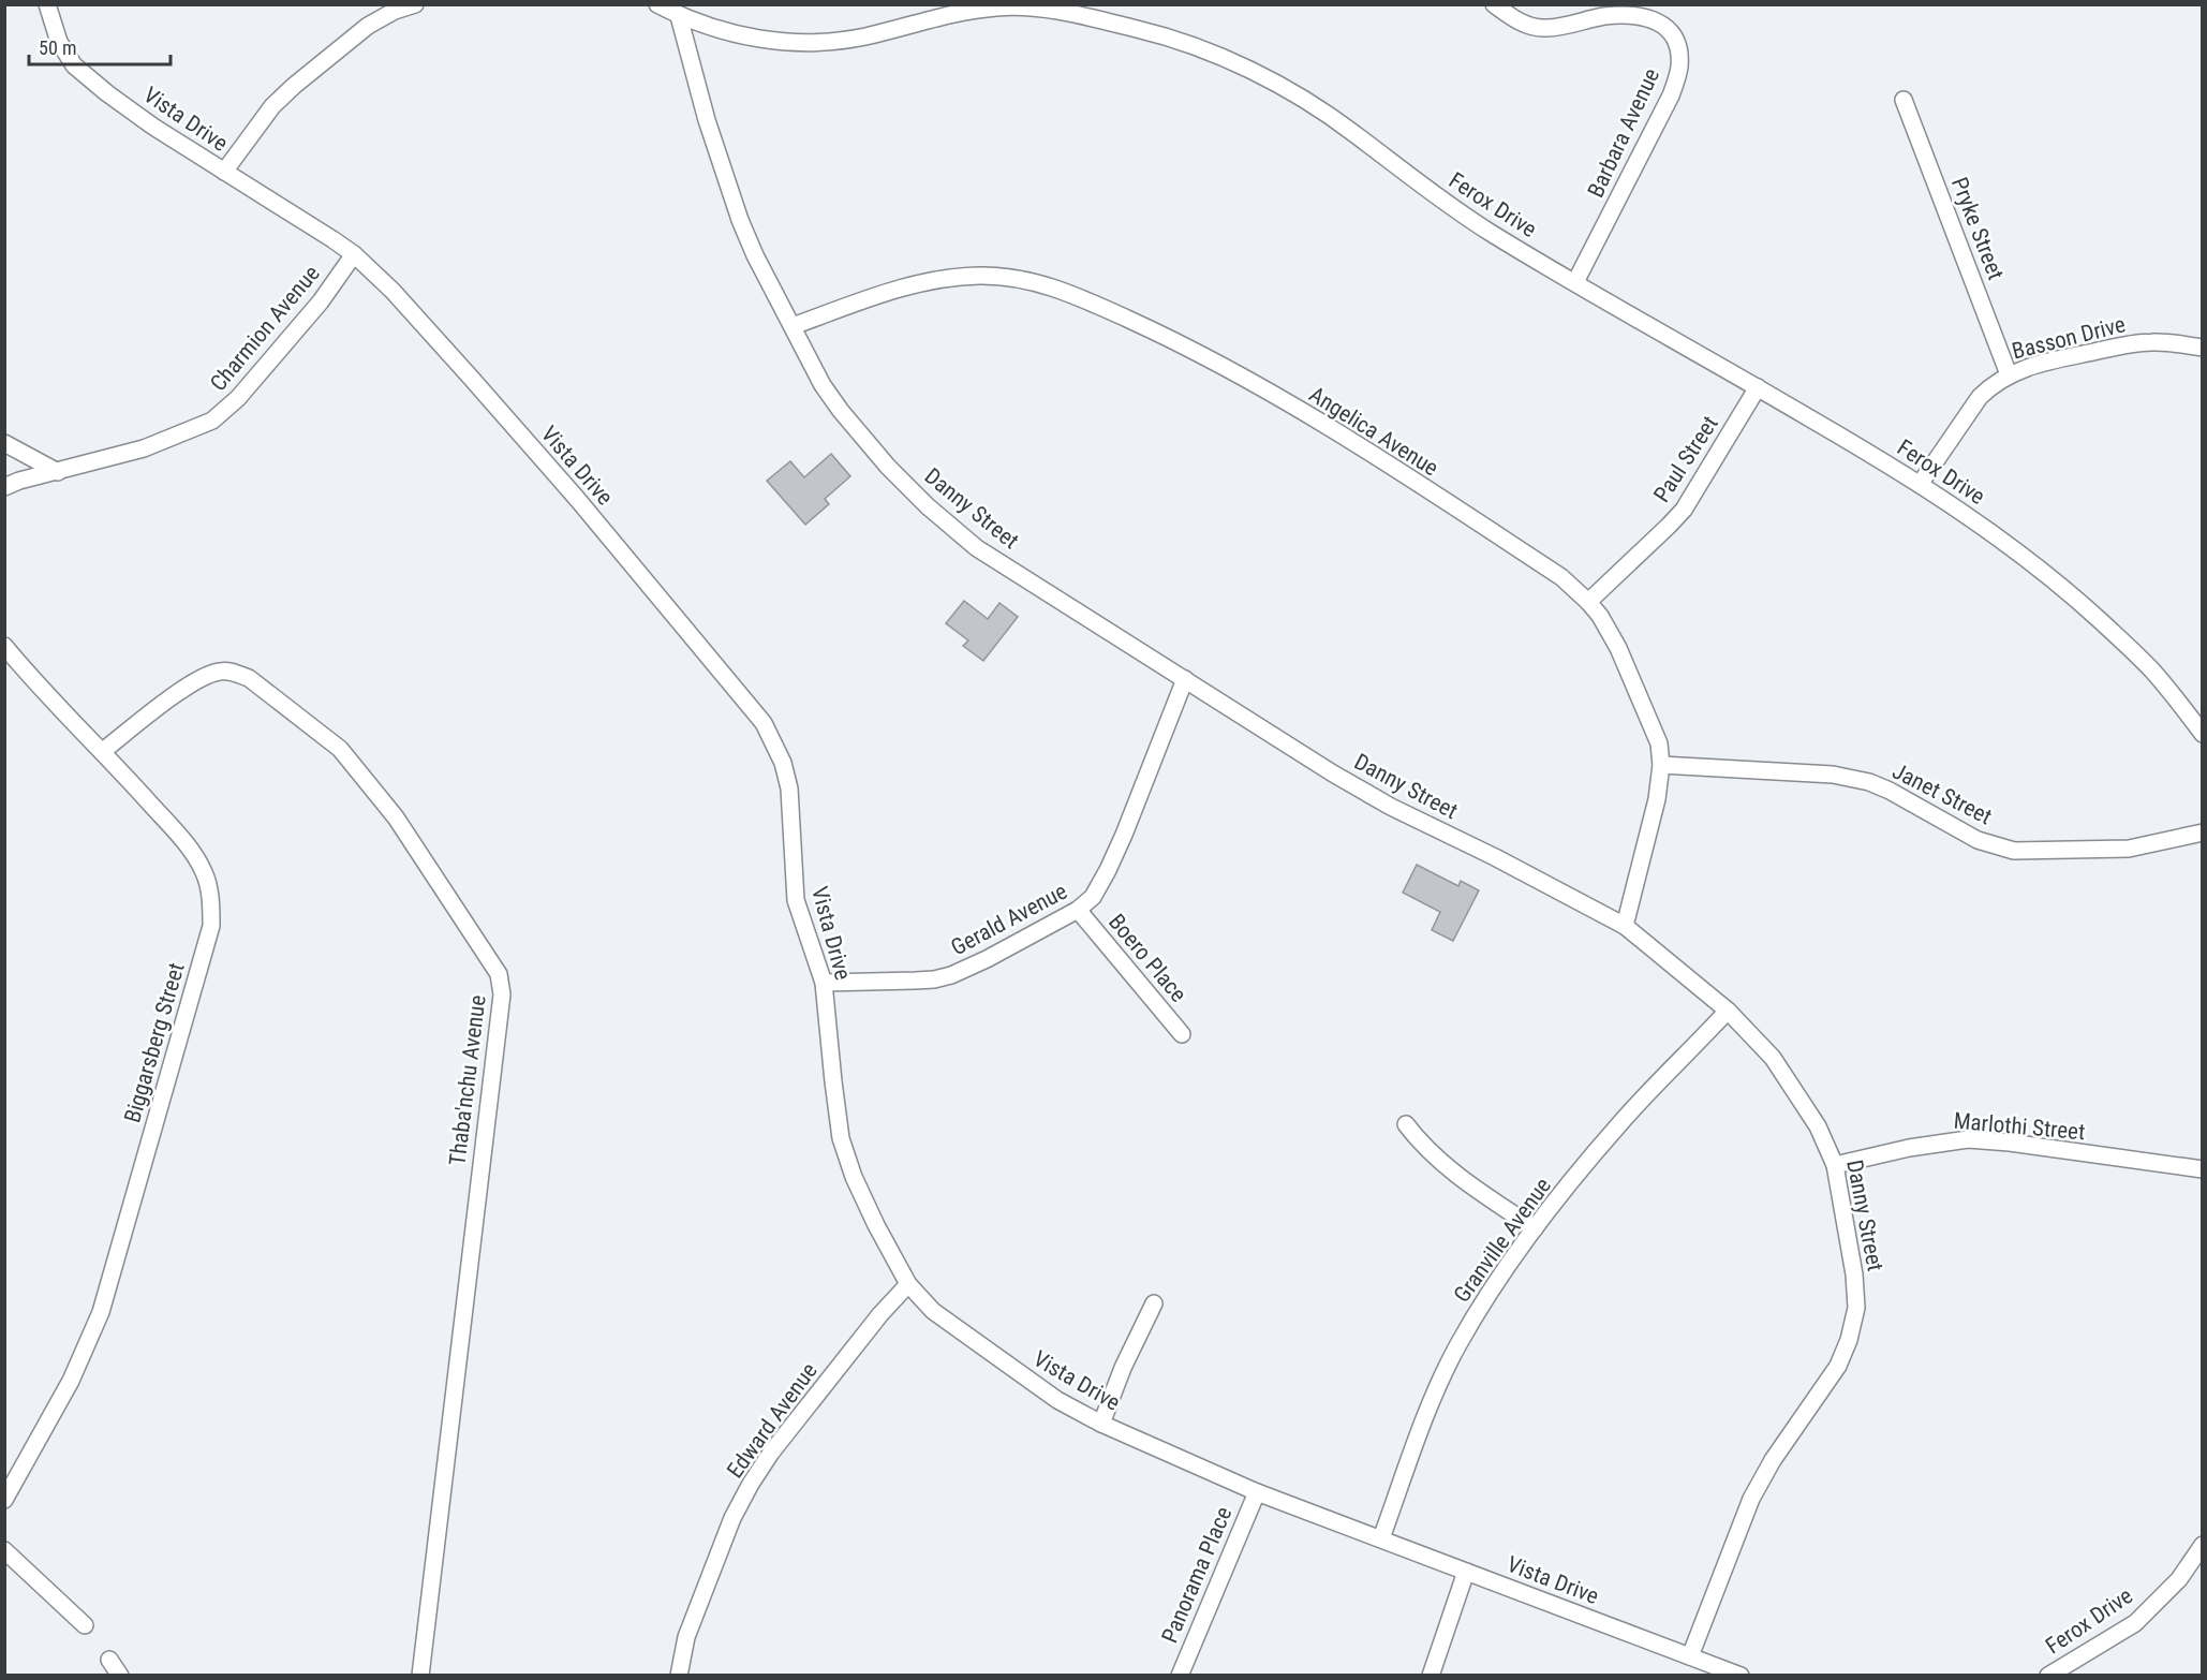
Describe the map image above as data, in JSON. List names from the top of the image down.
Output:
{
  "streets": {
    "street": [
      "Vista Drive",
      "Barbara Avenue",
      "Ferox Drive",
      "Pryke Street",
      "Charmion Avenue",
      "Basson Drive",
      "Angelica Avenue",
      "Paul Street",
      "Danny Street",
      "Janet Street",
      "Gerald Avenue",
      "Boero Place",
      "Biggarsberg Street",
      "Thaba'nchu Avenue",
      "Marlothi Street",
      "Granville Avenue",
      "Edward Avenue",
      "Panorama Place"
    ]
  },
  "crossings": [
    ["Vista Drive", "Charmion Avenue"],
    ["Vista Drive", "Danny Street"],
    ["Vista Drive", "Gerald Avenue"],
    ["Vista Drive", "Granville Avenue"],
    ["Vista Drive", "Edward Avenue"],
    ["Vista Drive", "Panorama Place"],
    ["Barbara Avenue", "Ferox Drive"],
    ["Ferox Drive", "Basson Drive"],
    ["Ferox Drive", "Paul Street"],
    ["Ferox Drive", "Danny Street"],
    ["Pryke Street", "Basson Drive"],
    ["Angelica Avenue", "Paul Street"],
    ["Angelica Avenue", "Danny Street"],
    ["Angelica Avenue", "Janet Street"],
    ["Danny Street", "Gerald Avenue"],
    ["Danny Street", "Marlothi Street"],
    ["Danny Street", "Granville Avenue"],
    ["Gerald Avenue", "Boero Place"],
    ["Biggarsberg Street", "Thaba'nchu Avenue"]
  ],
  "scale_bar": "50 m"
}
